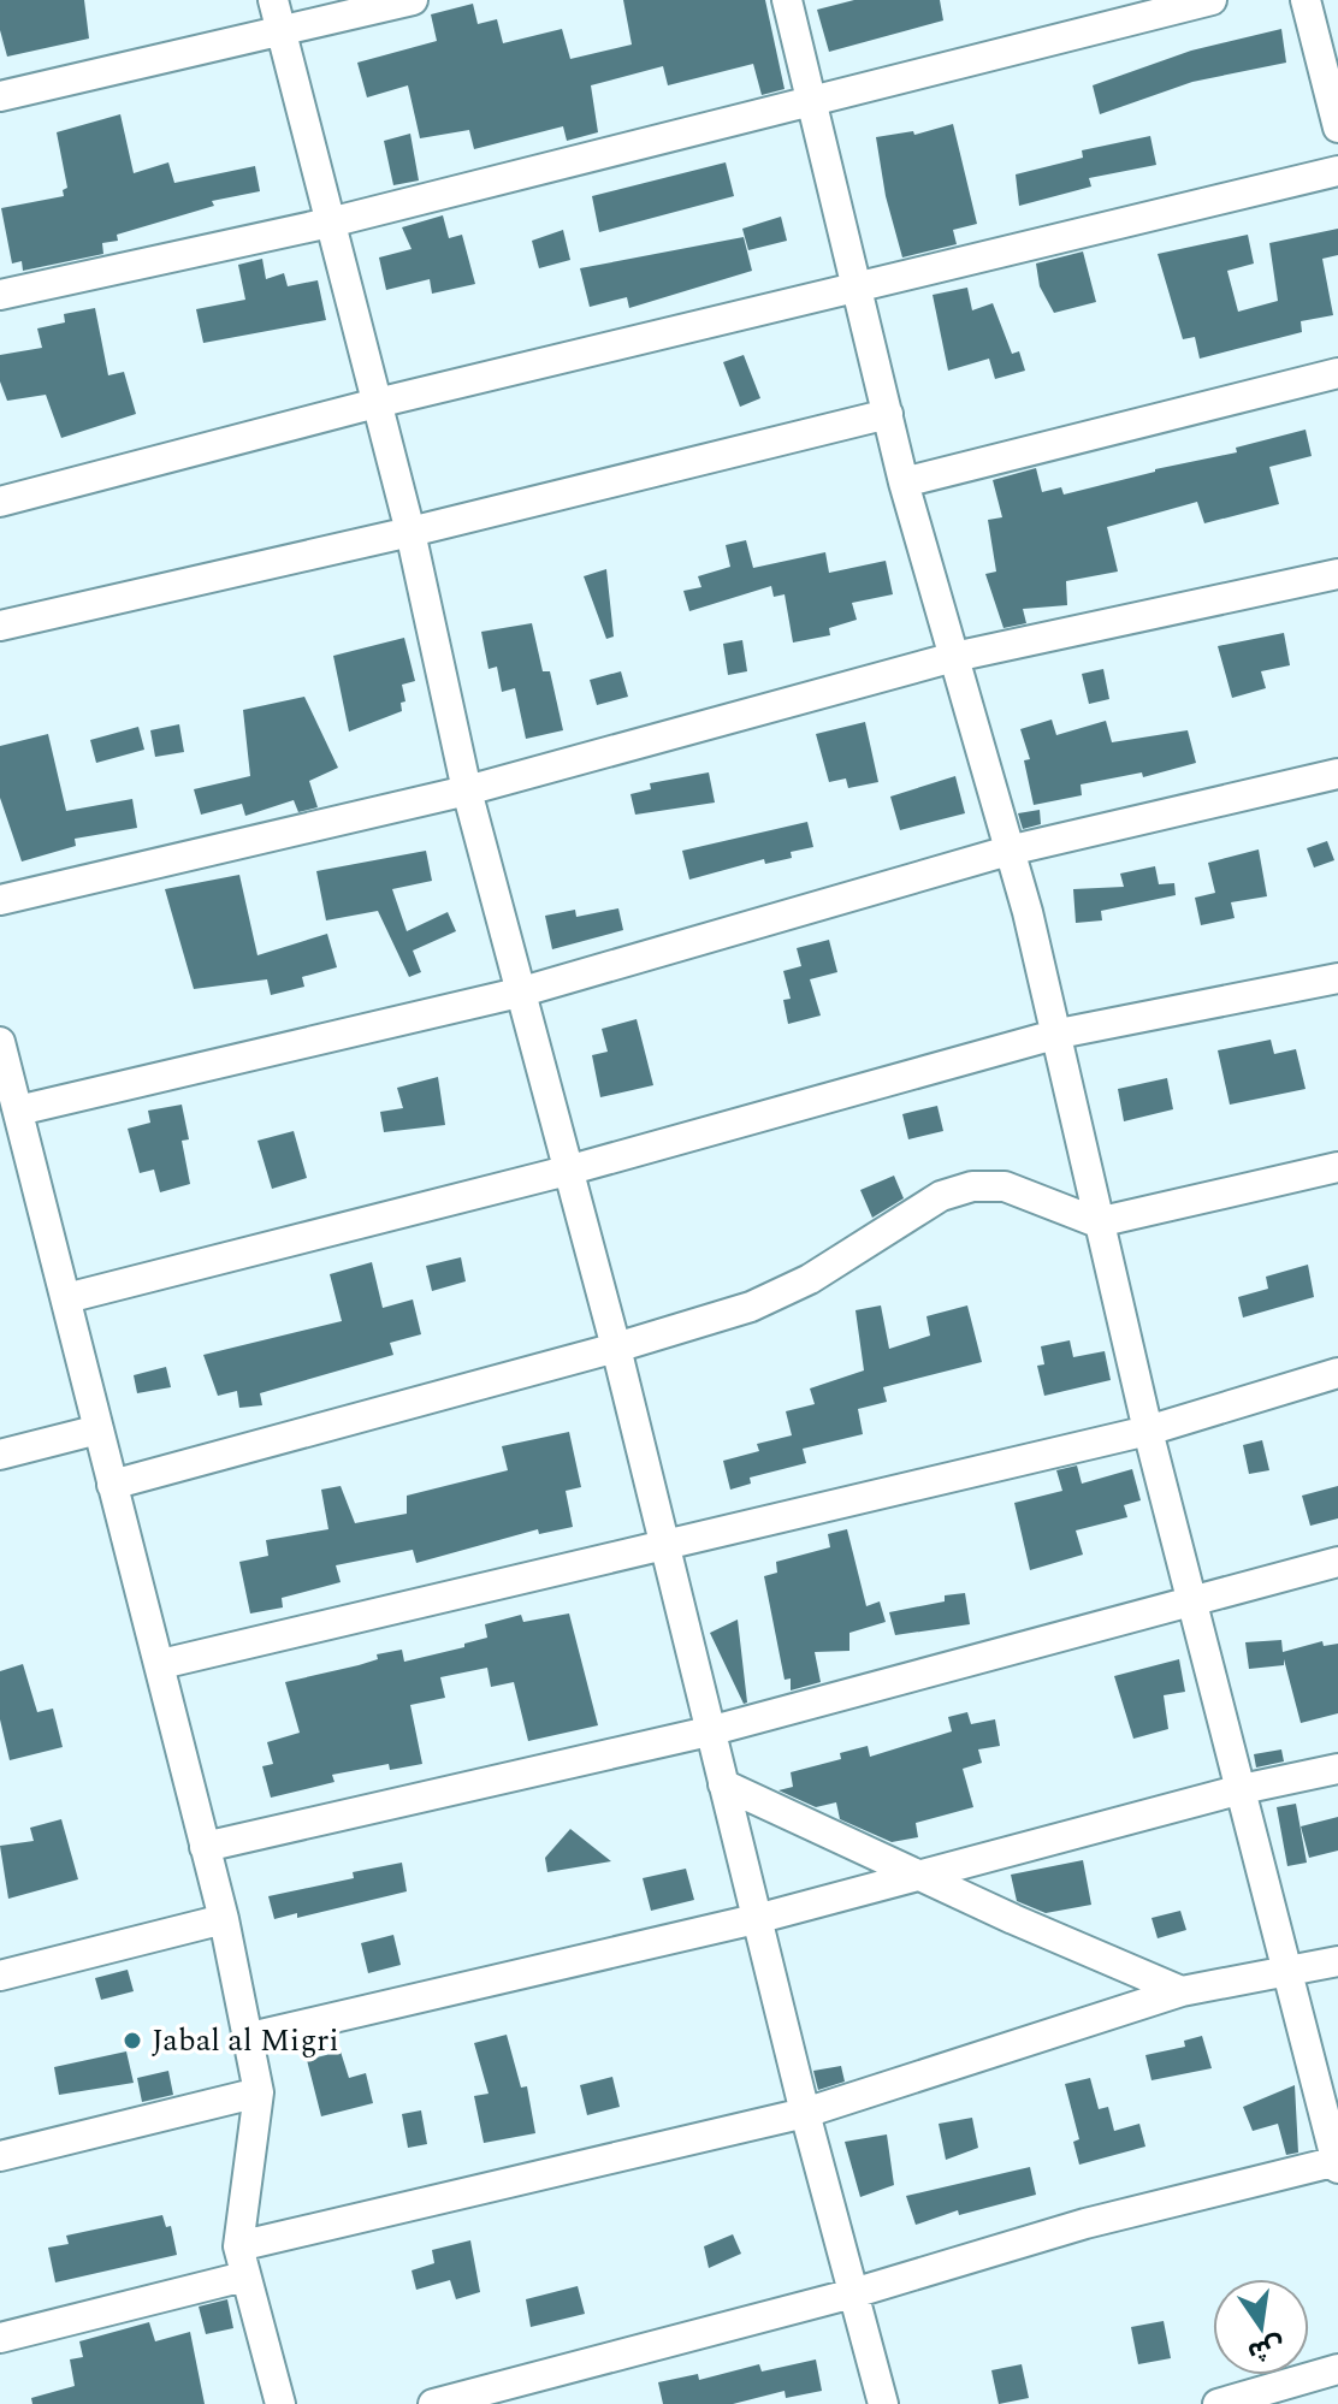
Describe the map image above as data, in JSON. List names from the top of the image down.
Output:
{
  "places": ["Jabal al Migri"],
  "north": "bottom"
}
